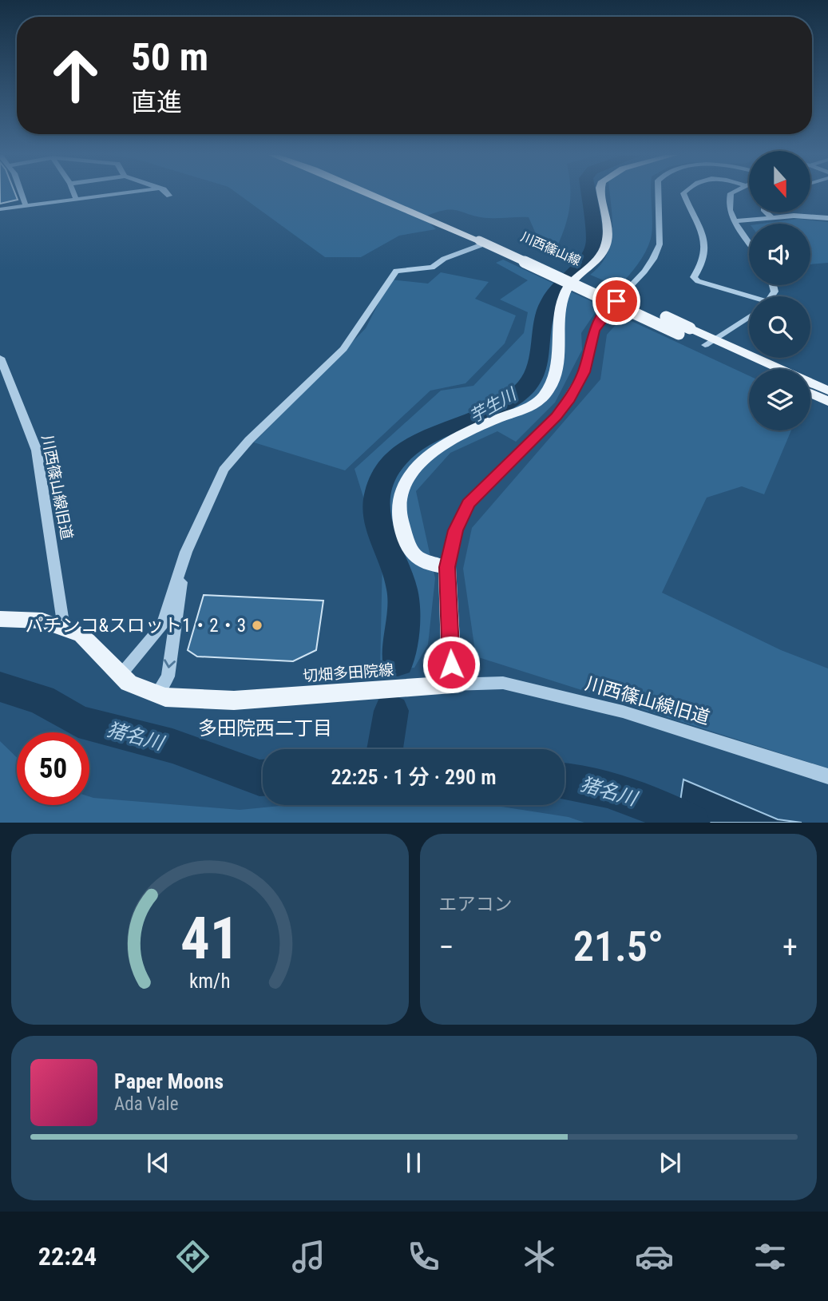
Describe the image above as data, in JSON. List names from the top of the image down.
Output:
{
  "streets": {
    "main road": ["川西篠山線", "切畑多田院線"],
    "street": ["川西篠山線旧道"]
  },
  "crossings": [
    ["川西篠山線旧道", "切畑多田院線"]
  ],
  "districts": ["多田院西二丁目"],
  "water": ["芋生川", "猪名川"],
  "places": ["パチンコ&スロット1・2・3"],
  "north": "bottom",
  "page": {
    "turn": ["50 m", "直進"],
    "limit": "50",
    "trip": "22:25 · 1 分 · 290 m",
    "tile": "エアコン",
    "heat": ["−", "21.5°", "+"],
    "song": ["Paper Moons", "Ada Vale"],
    "tabs": "22:24",
    "gauge": ["41", "km/h"]
  }
}
